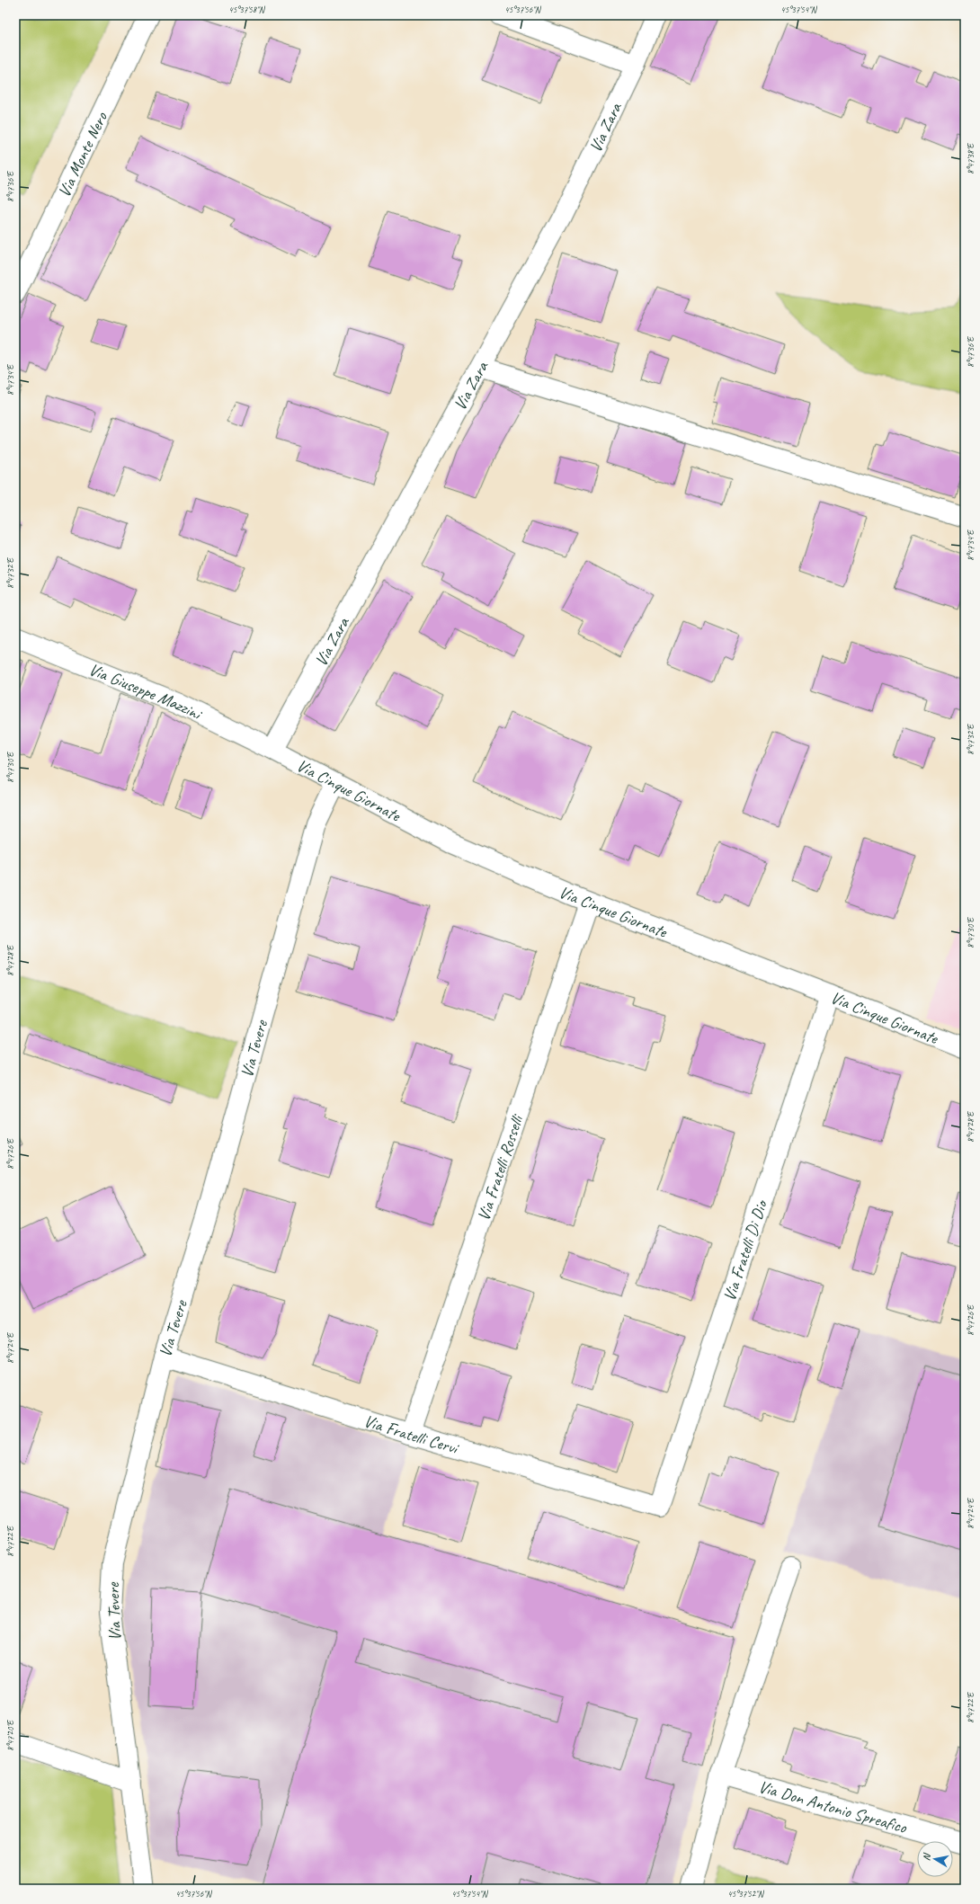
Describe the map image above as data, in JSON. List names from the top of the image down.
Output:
{
  "streets": {
    "street": [
      "Via Zara",
      "Via Monte Nero",
      "Via Giuseppe Mazzini",
      "Via Cinque Giornate",
      "Via Tevere",
      "Via Fratelli Rosselli",
      "Via Fratelli Di Dio",
      "Via Fratelli Cervi",
      "Via Don Antonio Spreafico"
    ]
  },
  "crossings": [
    ["Via Zara", "Via Giuseppe Mazzini"],
    ["Via Zara", "Via Cinque Giornate"],
    ["Via Giuseppe Mazzini", "Via Cinque Giornate"],
    ["Via Cinque Giornate", "Via Tevere"],
    ["Via Cinque Giornate", "Via Fratelli Rosselli"],
    ["Via Cinque Giornate", "Via Fratelli Di Dio"],
    ["Via Tevere", "Via Fratelli Cervi"],
    ["Via Fratelli Rosselli", "Via Fratelli Cervi"],
    ["Via Fratelli Di Dio", "Via Fratelli Cervi"]
  ],
  "north": "left",
  "coordinates": [
    "45°37'58\"N",
    "45°37'56\"N",
    "45°37'54\"N",
    "8°47'38\"E",
    "8°47'36\"E",
    "8°47'34\"E",
    "8°47'32\"E",
    "8°47'30\"E",
    "8°47'28\"E",
    "8°47'26\"E",
    "8°47'24\"E",
    "8°47'22\"E",
    "8°47'20\"E",
    "45°37'52\"N"
  ]
}
